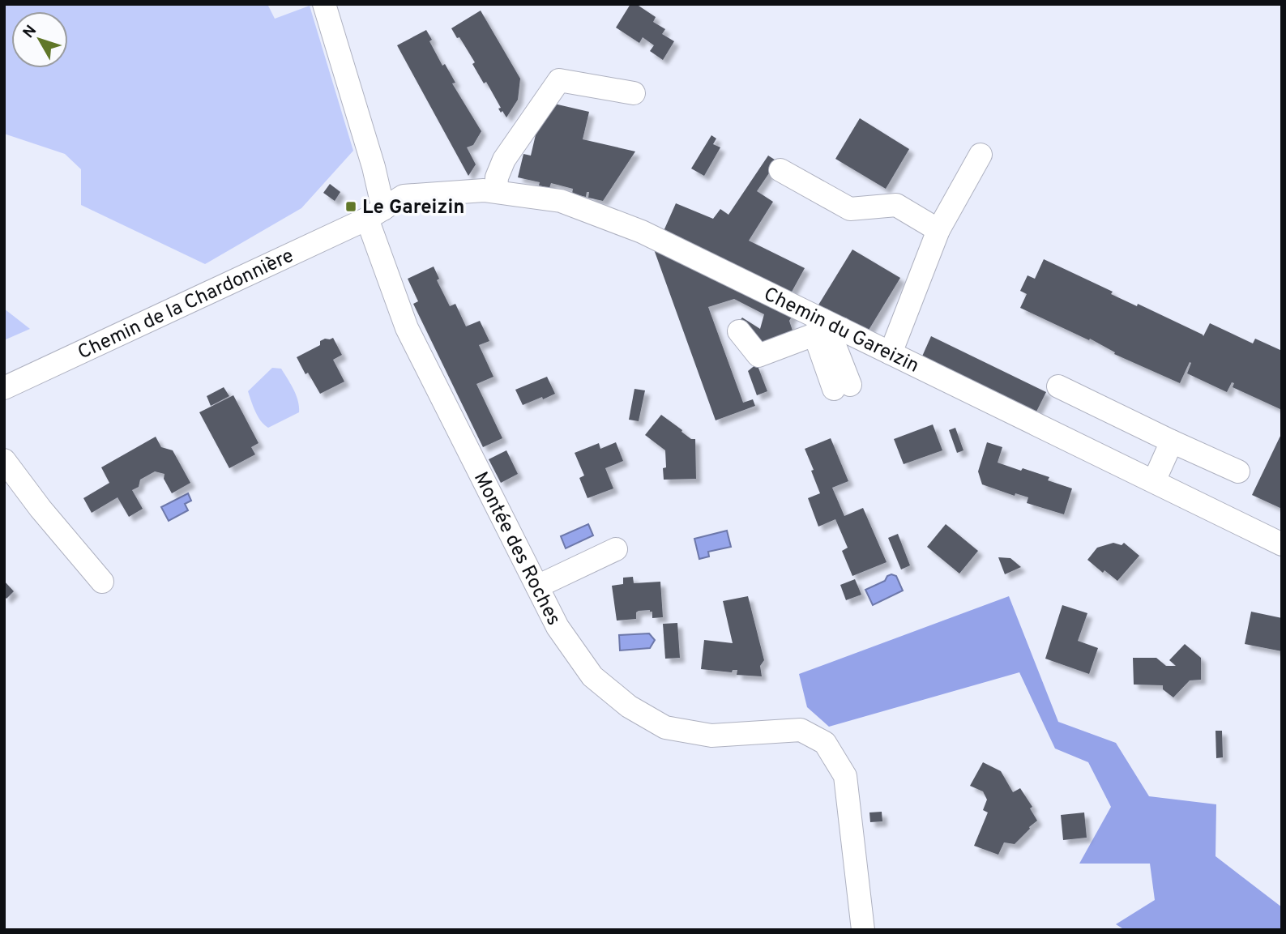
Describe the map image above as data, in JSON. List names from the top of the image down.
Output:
{
  "streets": {
    "street": ["Chemin de la Chardonnière", "Chemin du Gareizin", "Montée des Roches"]
  },
  "crossings": [
    ["Chemin de la Chardonnière", "Chemin du Gareizin"],
    ["Chemin de la Chardonnière", "Montée des Roches"],
    ["Chemin du Gareizin", "Montée des Roches"]
  ],
  "places": {
    "transit": ["Le Gareizin"]
  },
  "north": "top left"
}
